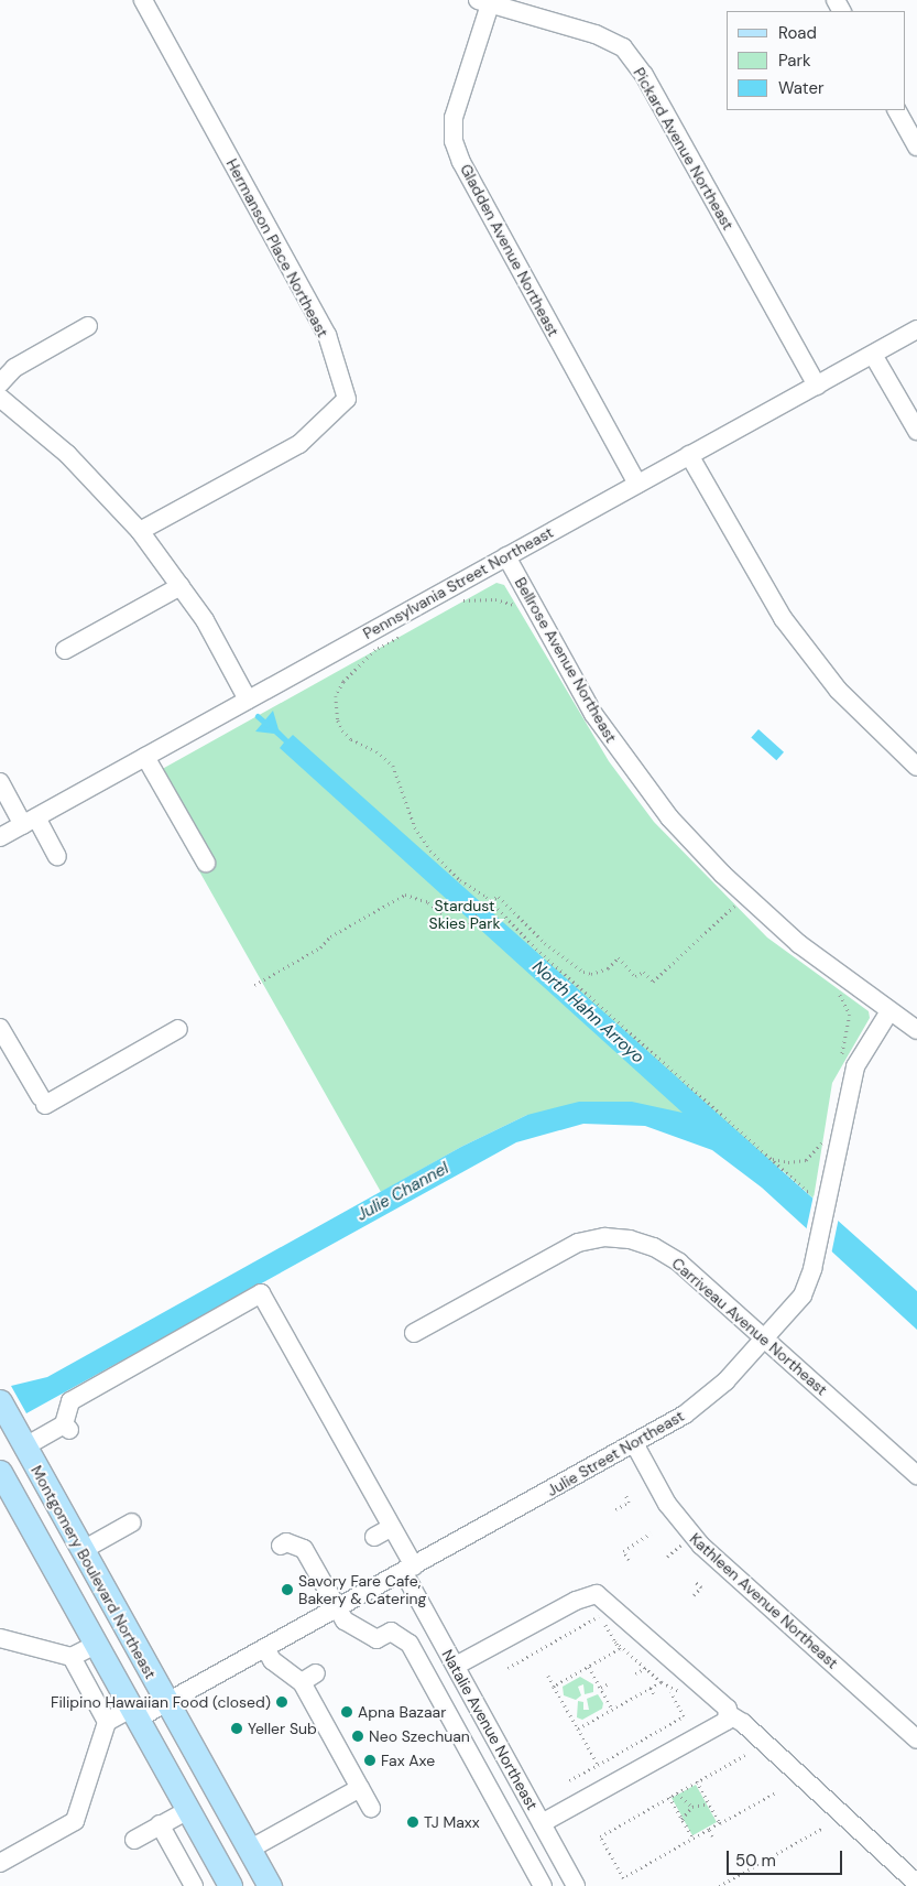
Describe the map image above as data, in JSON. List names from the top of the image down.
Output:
{
  "streets": {
    "main road": ["Montgomery Boulevard Northeast"],
    "street": [
      "Pickard Avenue Northeast",
      "Hermanson Place Northeast",
      "Gladden Avenue Northeast",
      "Pennsylvania Street Northeast",
      "Bellrose Avenue Northeast",
      "Carriveau Avenue Northeast",
      "Julie Street Northeast",
      "Kathleen Avenue Northeast",
      "Natalie Avenue Northeast"
    ]
  },
  "crossings": [
    ["Pickard Avenue Northeast", "Gladden Avenue Northeast"],
    ["Pickard Avenue Northeast", "Pennsylvania Street Northeast"],
    ["Gladden Avenue Northeast", "Pennsylvania Street Northeast"],
    ["Pennsylvania Street Northeast", "Bellrose Avenue Northeast"],
    ["Bellrose Avenue Northeast", "Julie Street Northeast"],
    ["Carriveau Avenue Northeast", "Julie Street Northeast"],
    ["Julie Street Northeast", "Montgomery Boulevard Northeast"],
    ["Julie Street Northeast", "Kathleen Avenue Northeast"],
    ["Julie Street Northeast", "Natalie Avenue Northeast"],
    ["Montgomery Boulevard Northeast", "Natalie Avenue Northeast"]
  ],
  "water": ["North Hahn Arroyo", "Julie Channel"],
  "parks": ["Stardust Skies Park"],
  "places": [
    "Savory Fare Cafe, Bakery & Catering",
    "Filipino Hawaiian Food (closed)",
    "Apna Bazaar",
    "Yeller Sub",
    "Neo Szechuan",
    "Fax Axe",
    "TJ Maxx"
  ],
  "legend": ["Road", "Park", "Water"],
  "scale_bar": "50 m"
}
